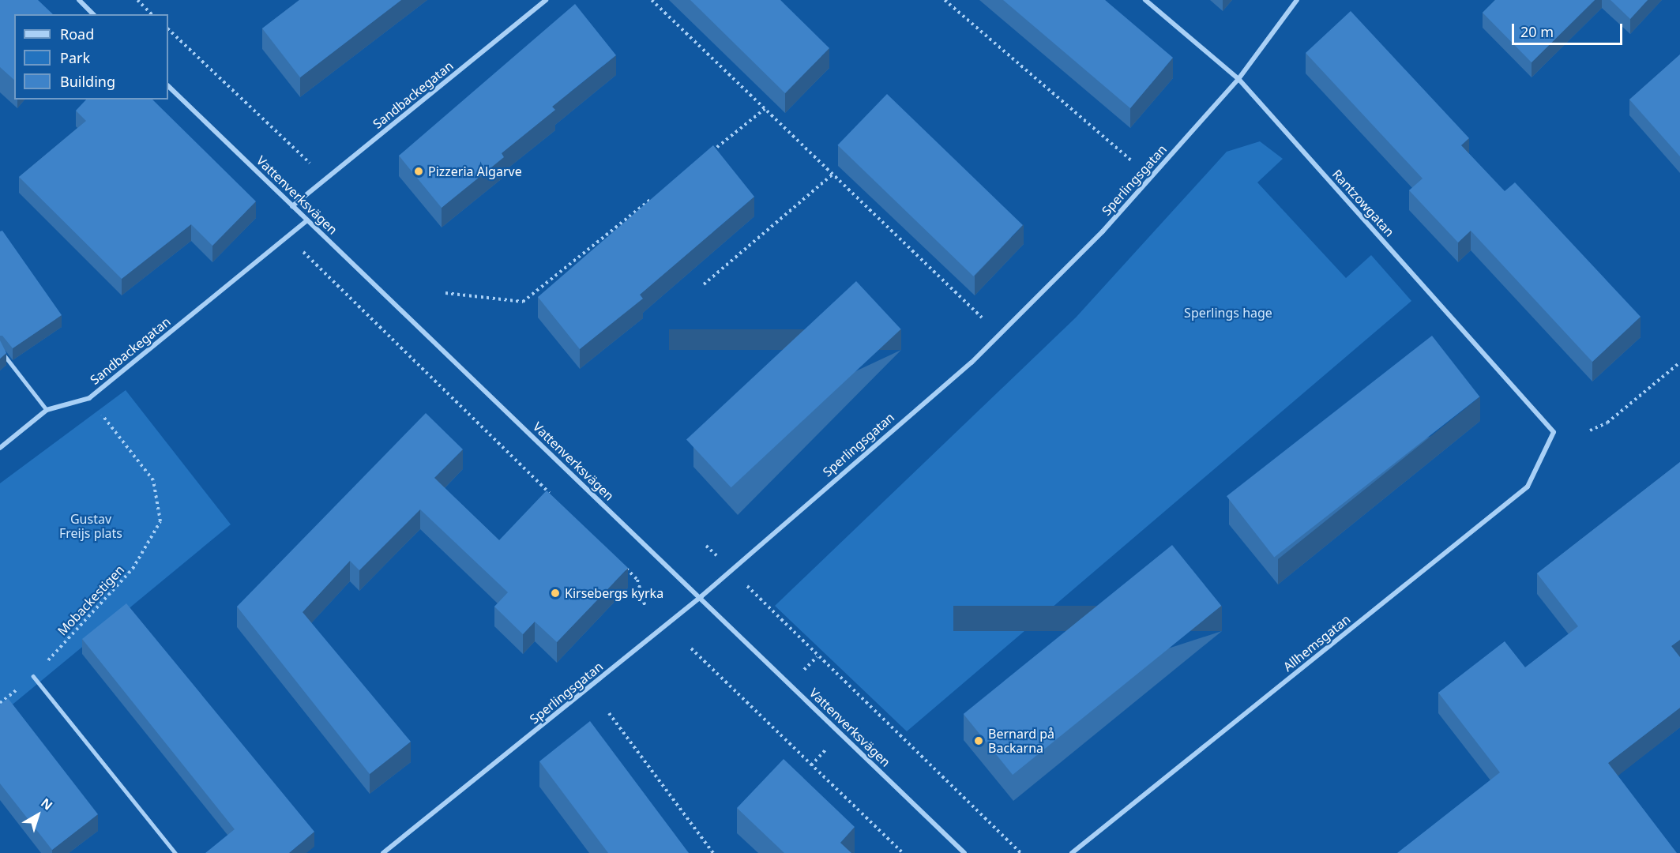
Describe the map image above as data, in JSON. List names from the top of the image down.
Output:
{
  "streets": {
    "street": [
      "Sandbackegatan",
      "Sperlingsgatan",
      "Vattenverksvägen",
      "Rantzowgatan",
      "Allhemsgatan"
    ],
    "path": ["Mobackestigen"]
  },
  "crossings": [
    ["Sandbackegatan", "Vattenverksvägen"],
    ["Sandbackegatan", "Mobackestigen"],
    ["Sperlingsgatan", "Vattenverksvägen"],
    ["Sperlingsgatan", "Rantzowgatan"],
    ["Rantzowgatan", "Allhemsgatan"]
  ],
  "parks": ["Sperlings hage", "Gustav Freijs plats"],
  "places": ["Pizzeria Algarve", "Kirsebergs kyrka", "Bernard på Backarna"],
  "legend": ["Road", "Park", "Building"],
  "scale_bar": "20 m",
  "north": "top right"
}
